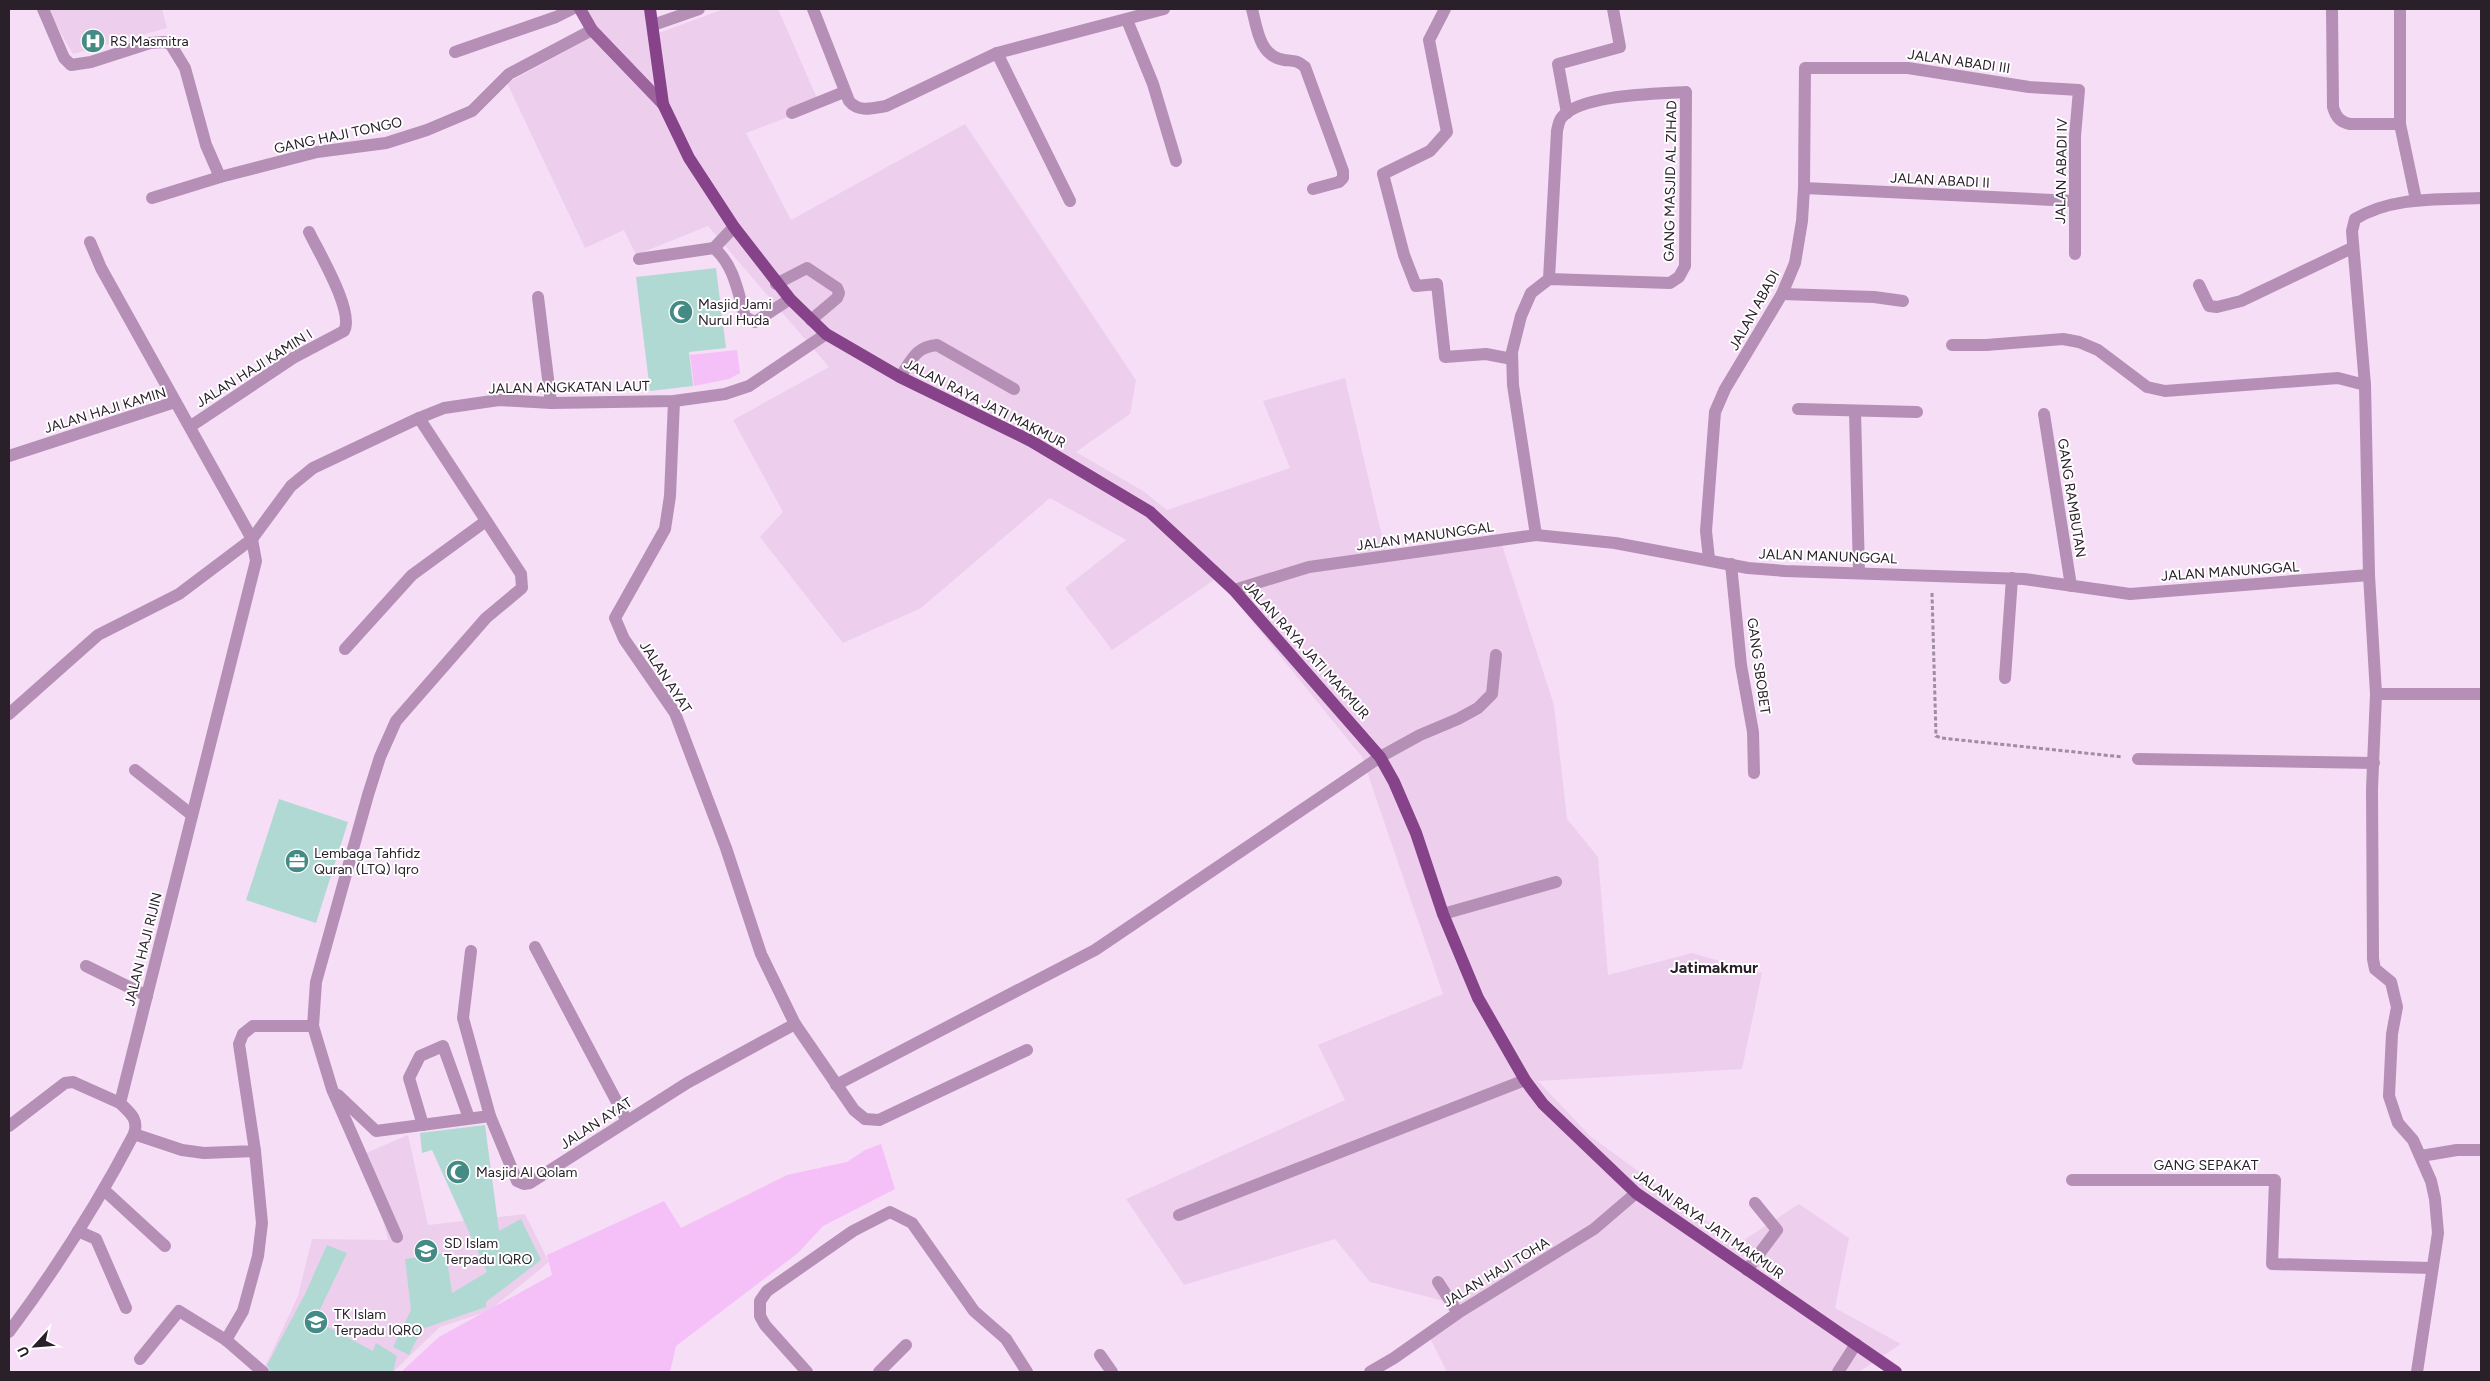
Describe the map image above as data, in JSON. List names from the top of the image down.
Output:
{
  "streets": {
    "main road": ["JALAN RAYA JATI MAKMUR"],
    "street": [
      "JALAN ABADI III",
      "GANG HAJI TONGO",
      "JALAN ABADI IV",
      "JALAN ABADI II",
      "GANG MASJID AL ZIHAD",
      "JALAN ABADI",
      "JALAN HAJI KAMIN I",
      "JALAN ANGKATAN LAUT",
      "JALAN HAJI KAMIN",
      "GANG RAMBUTAN",
      "JALAN MANUNGGAL",
      "GANG SBOBET",
      "JALAN AYAT",
      "JALAN HAJI RIJIN",
      "GANG SEPAKAT",
      "JALAN HAJI TOHA"
    ]
  },
  "crossings": [
    ["JALAN ABADI III", "JALAN ABADI IV"],
    ["JALAN ABADI III", "JALAN ABADI"],
    ["JALAN ABADI IV", "JALAN ABADI II"],
    ["JALAN ABADI II", "JALAN ABADI"],
    ["JALAN ABADI", "JALAN MANUNGGAL"],
    ["JALAN HAJI KAMIN I", "JALAN HAJI KAMIN"],
    ["JALAN ANGKATAN LAUT", "JALAN RAYA JATI MAKMUR"],
    ["JALAN ANGKATAN LAUT", "JALAN HAJI KAMIN"],
    ["JALAN ANGKATAN LAUT", "JALAN AYAT"],
    ["JALAN ANGKATAN LAUT", "JALAN HAJI RIJIN"],
    ["JALAN RAYA JATI MAKMUR", "JALAN MANUNGGAL"],
    ["JALAN RAYA JATI MAKMUR", "JALAN HAJI TOHA"],
    ["JALAN HAJI KAMIN", "JALAN HAJI RIJIN"],
    ["GANG RAMBUTAN", "JALAN MANUNGGAL"],
    ["JALAN MANUNGGAL", "GANG SBOBET"]
  ],
  "districts": ["Jatimakmur"],
  "places": {
    "hospital": ["RS Masmitra"],
    "mosque": ["Masjid Jami Nurul Huda", "Masjid Al Qolam"],
    "office": ["Lembaga Tahfidz Quran (LTQ) Iqro"],
    "school or university": ["SD Islam Terpadu IQRO", "TK Islam Terpadu IQRO"]
  },
  "north": "bottom left"
}
